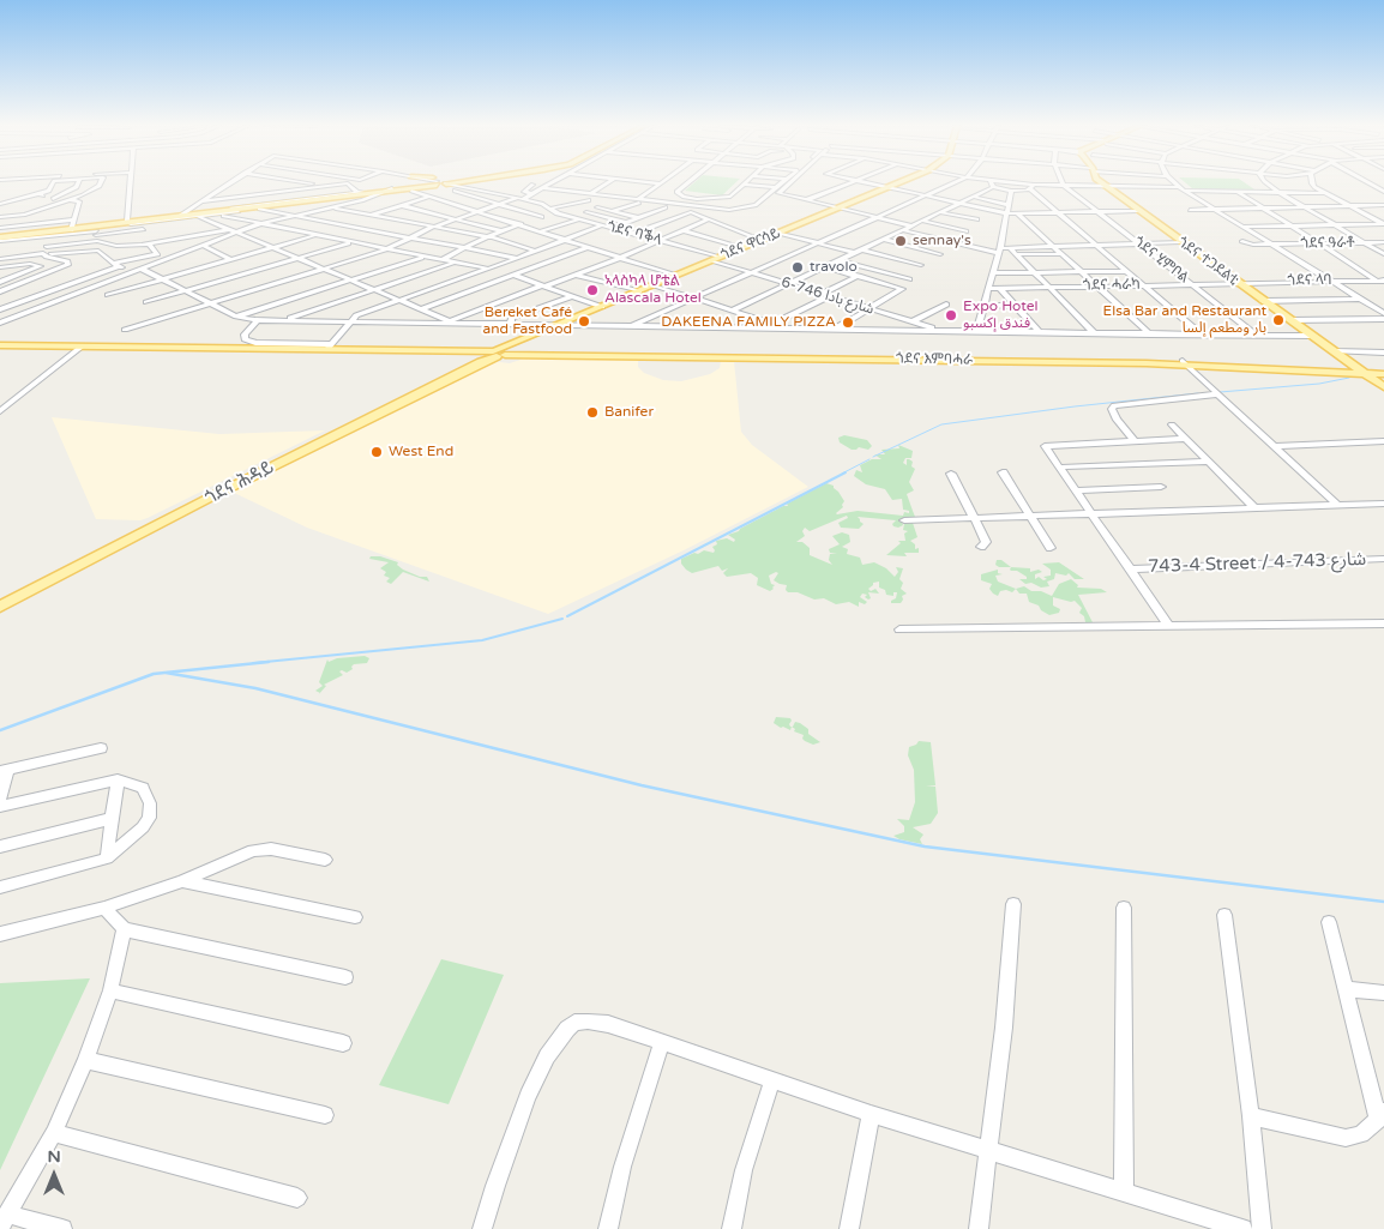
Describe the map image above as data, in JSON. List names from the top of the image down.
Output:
{
  "streets": {
    "main road": [
      "ጎደና ዋርሳይ",
      "ጎደና ተጋደልቲ",
      "ጎደና እምባሓራ",
      "ጎደና ሕዳይ"
    ],
    "street": [
      "ጎደና ባቕላ",
      "ጎደና ዓራቶ",
      "ጎደና ሂምቦል",
      "ጎደና ላባ",
      "ጎደና ሓራካ",
      "شارع بادا 746-6",
      "743-4 Street / شارع 743-4"
    ]
  },
  "crossings": [
    ["ጎደና ባቕላ", "ጎደና ዋርሳይ"],
    ["ጎደና ዋርሳይ", "شارع بادا 746-6"],
    ["ጎደና ዋርሳይ", "ጎደና እምባሓራ"],
    ["ጎደና ዋርሳይ", "ጎደና ሕዳይ"],
    ["ጎደና ሂምቦል", "ጎደና ሓራካ"],
    ["ጎደና ተጋደልቲ", "ጎደና ላባ"],
    ["ጎደና ተጋደልቲ", "ጎደና ሓራካ"],
    ["ጎደና ተጋደልቲ", "ጎደና እምባሓራ"],
    ["ጎደና ላባ", "ጎደና ሓራካ"],
    ["ጎደና እምባሓራ", "ጎደና ሕዳይ"]
  ],
  "places": [
    "sennay's",
    "travolo",
    "ኣላስካላ ሆቴል Alascala Hotel",
    "Expo Hotel فندق إكسبو",
    "Elsa Bar and Restaurant بار ومطعم إلسا",
    "Bereket Café and Fastfood",
    "DAKEENA FAMILY PIZZA",
    "Banifer",
    "West End"
  ],
  "north": "top"
}
